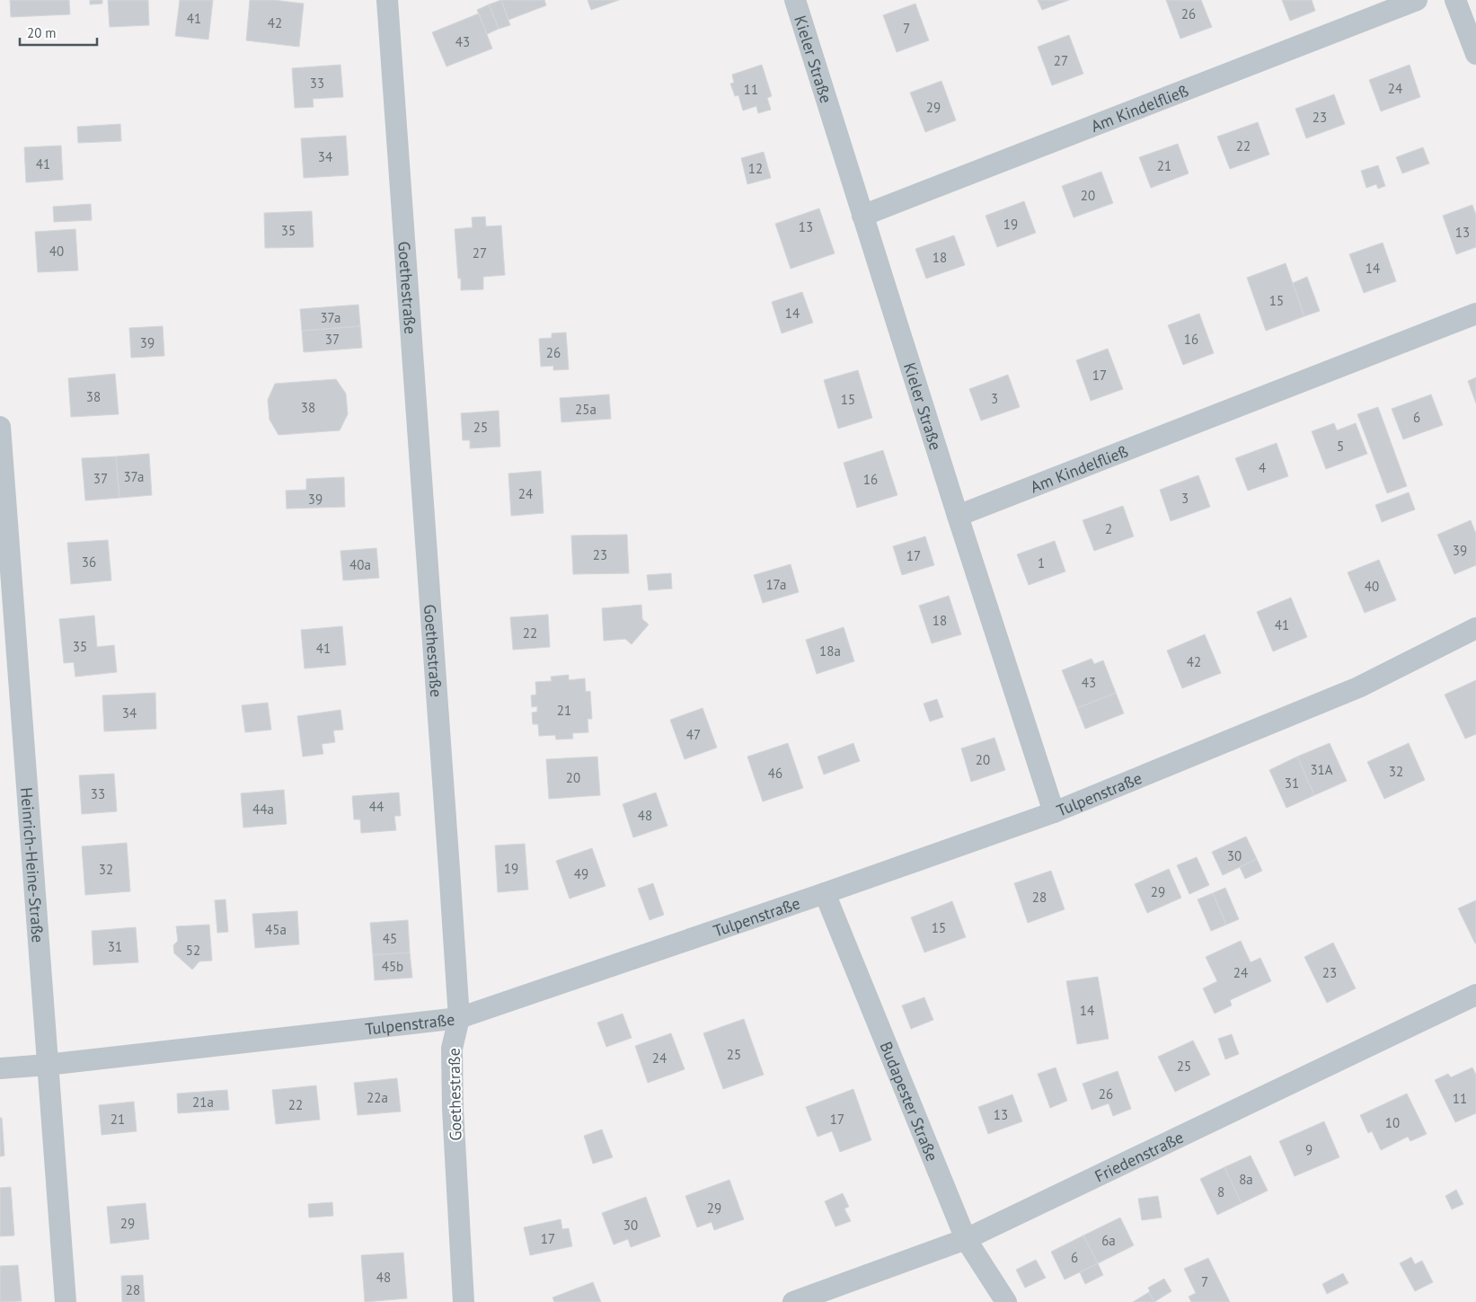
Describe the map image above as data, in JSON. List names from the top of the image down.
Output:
{
  "streets": {
    "street": [
      "Kieler Straße",
      "Am Kindelfließ",
      "Goethestraße",
      "Tulpenstraße",
      "Heinrich-Heine-Straße",
      "Budapester Straße",
      "Friedenstraße"
    ]
  },
  "crossings": [
    ["Kieler Straße", "Am Kindelfließ"],
    ["Kieler Straße", "Tulpenstraße"],
    ["Goethestraße", "Tulpenstraße"],
    ["Tulpenstraße", "Heinrich-Heine-Straße"],
    ["Tulpenstraße", "Budapester Straße"],
    ["Budapester Straße", "Friedenstraße"]
  ],
  "house_numbers": [
    "26",
    "41",
    "42",
    "7",
    "43",
    "27",
    "33",
    "24",
    "11",
    "29",
    "23",
    "22",
    "34",
    "41",
    "21",
    "12",
    "20",
    "19",
    "13",
    "35",
    "13",
    "40",
    "27",
    "18",
    "14",
    "15",
    "14",
    "37a",
    "37",
    "16",
    "39",
    "26",
    "17",
    "38",
    "3",
    "15",
    "38",
    "25a",
    "6",
    "25",
    "5",
    "4",
    "37a",
    "37",
    "16",
    "24",
    "3",
    "39",
    "2",
    "39",
    "23",
    "17",
    "36",
    "1",
    "40a",
    "17a",
    "40",
    "18",
    "41",
    "22",
    "35",
    "41",
    "18a",
    "42",
    "43",
    "21",
    "34",
    "47",
    "20",
    "31A",
    "32",
    "46",
    "20",
    "31",
    "33",
    "44",
    "44a",
    "48",
    "30",
    "19",
    "32",
    "49",
    "29",
    "28",
    "15",
    "45a",
    "45",
    "31",
    "52",
    "45b",
    "24",
    "23",
    "14",
    "25",
    "24",
    "25",
    "26",
    "22a",
    "11",
    "21a",
    "22",
    "13",
    "21",
    "17",
    "10",
    "9",
    "8a",
    "8",
    "29",
    "29",
    "30",
    "17",
    "6a",
    "6",
    "48",
    "7",
    "28"
  ],
  "scale_bar": "20 m"
}
